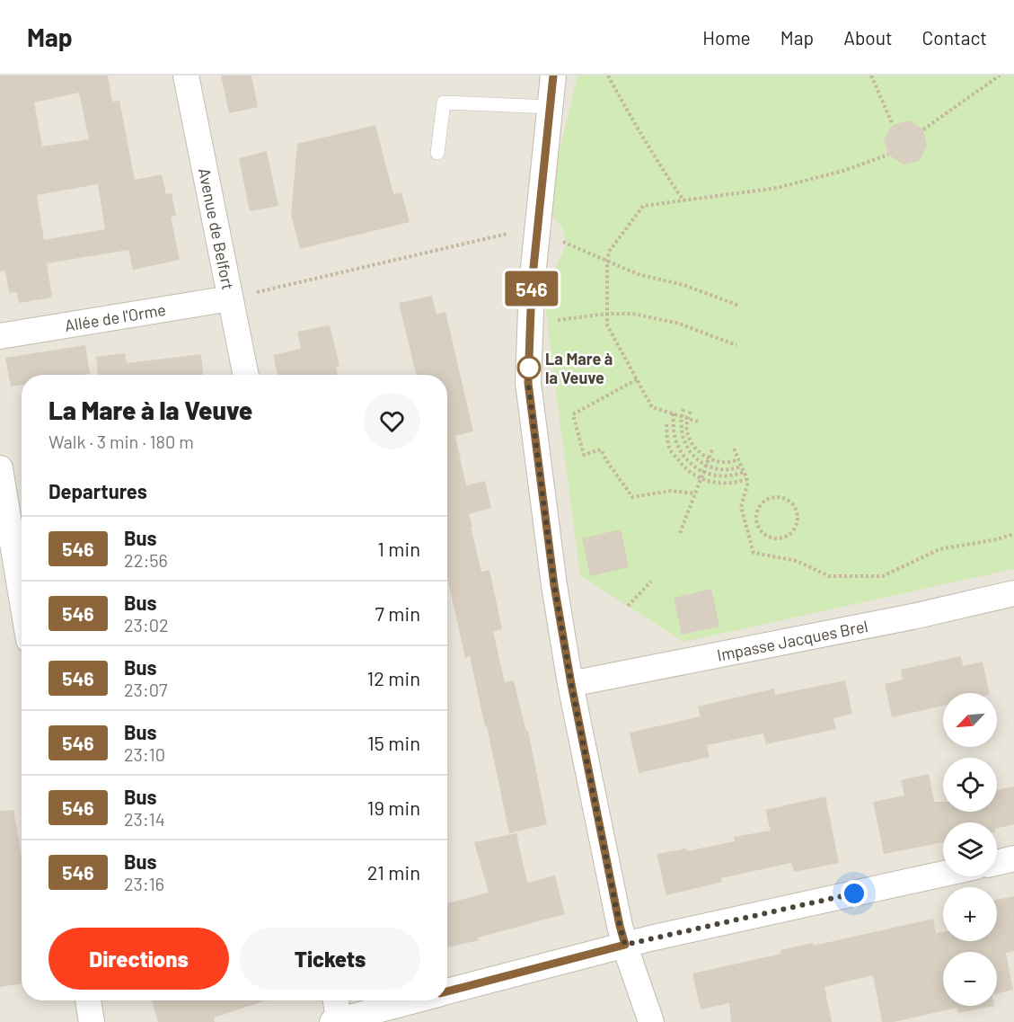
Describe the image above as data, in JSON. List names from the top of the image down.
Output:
{
  "streets": {
    "street": ["Avenue de Belfort", "Allée de l'Orme", "Impasse Jacques Brel"]
  },
  "crossings": [
    ["Avenue de Belfort", "Allée de l'Orme"]
  ],
  "places": ["La Mare à la Veuve"],
  "lines": ["bus line 546"],
  "north": "bottom left",
  "page": {
    "header": "Map",
    "nav": [
      "Home",
      "Map",
      "About",
      "Contact"
    ],
    "on_map": "546",
    "heading": [
      ["La Mare à la Veuve", "Walk · 3 min · 180 m"],
      "Departures"
    ],
    "list": [
      {
        "mark": "546",
        "name": "Bus",
        "note": "22:56",
        "value": "1 min"
      },
      {
        "mark": "546",
        "name": "Bus",
        "note": "23:02",
        "value": "7 min"
      },
      {
        "mark": "546",
        "name": "Bus",
        "note": "23:07",
        "value": "12 min"
      },
      {
        "mark": "546",
        "name": "Bus",
        "note": "23:10",
        "value": "15 min"
      },
      {
        "mark": "546",
        "name": "Bus",
        "note": "23:14",
        "value": "19 min"
      },
      {
        "mark": "546",
        "name": "Bus",
        "note": "23:16",
        "value": "21 min"
      }
    ],
    "map_buttons": ["+", "−"],
    "buttons": ["Directions", "Tickets"]
  }
}
